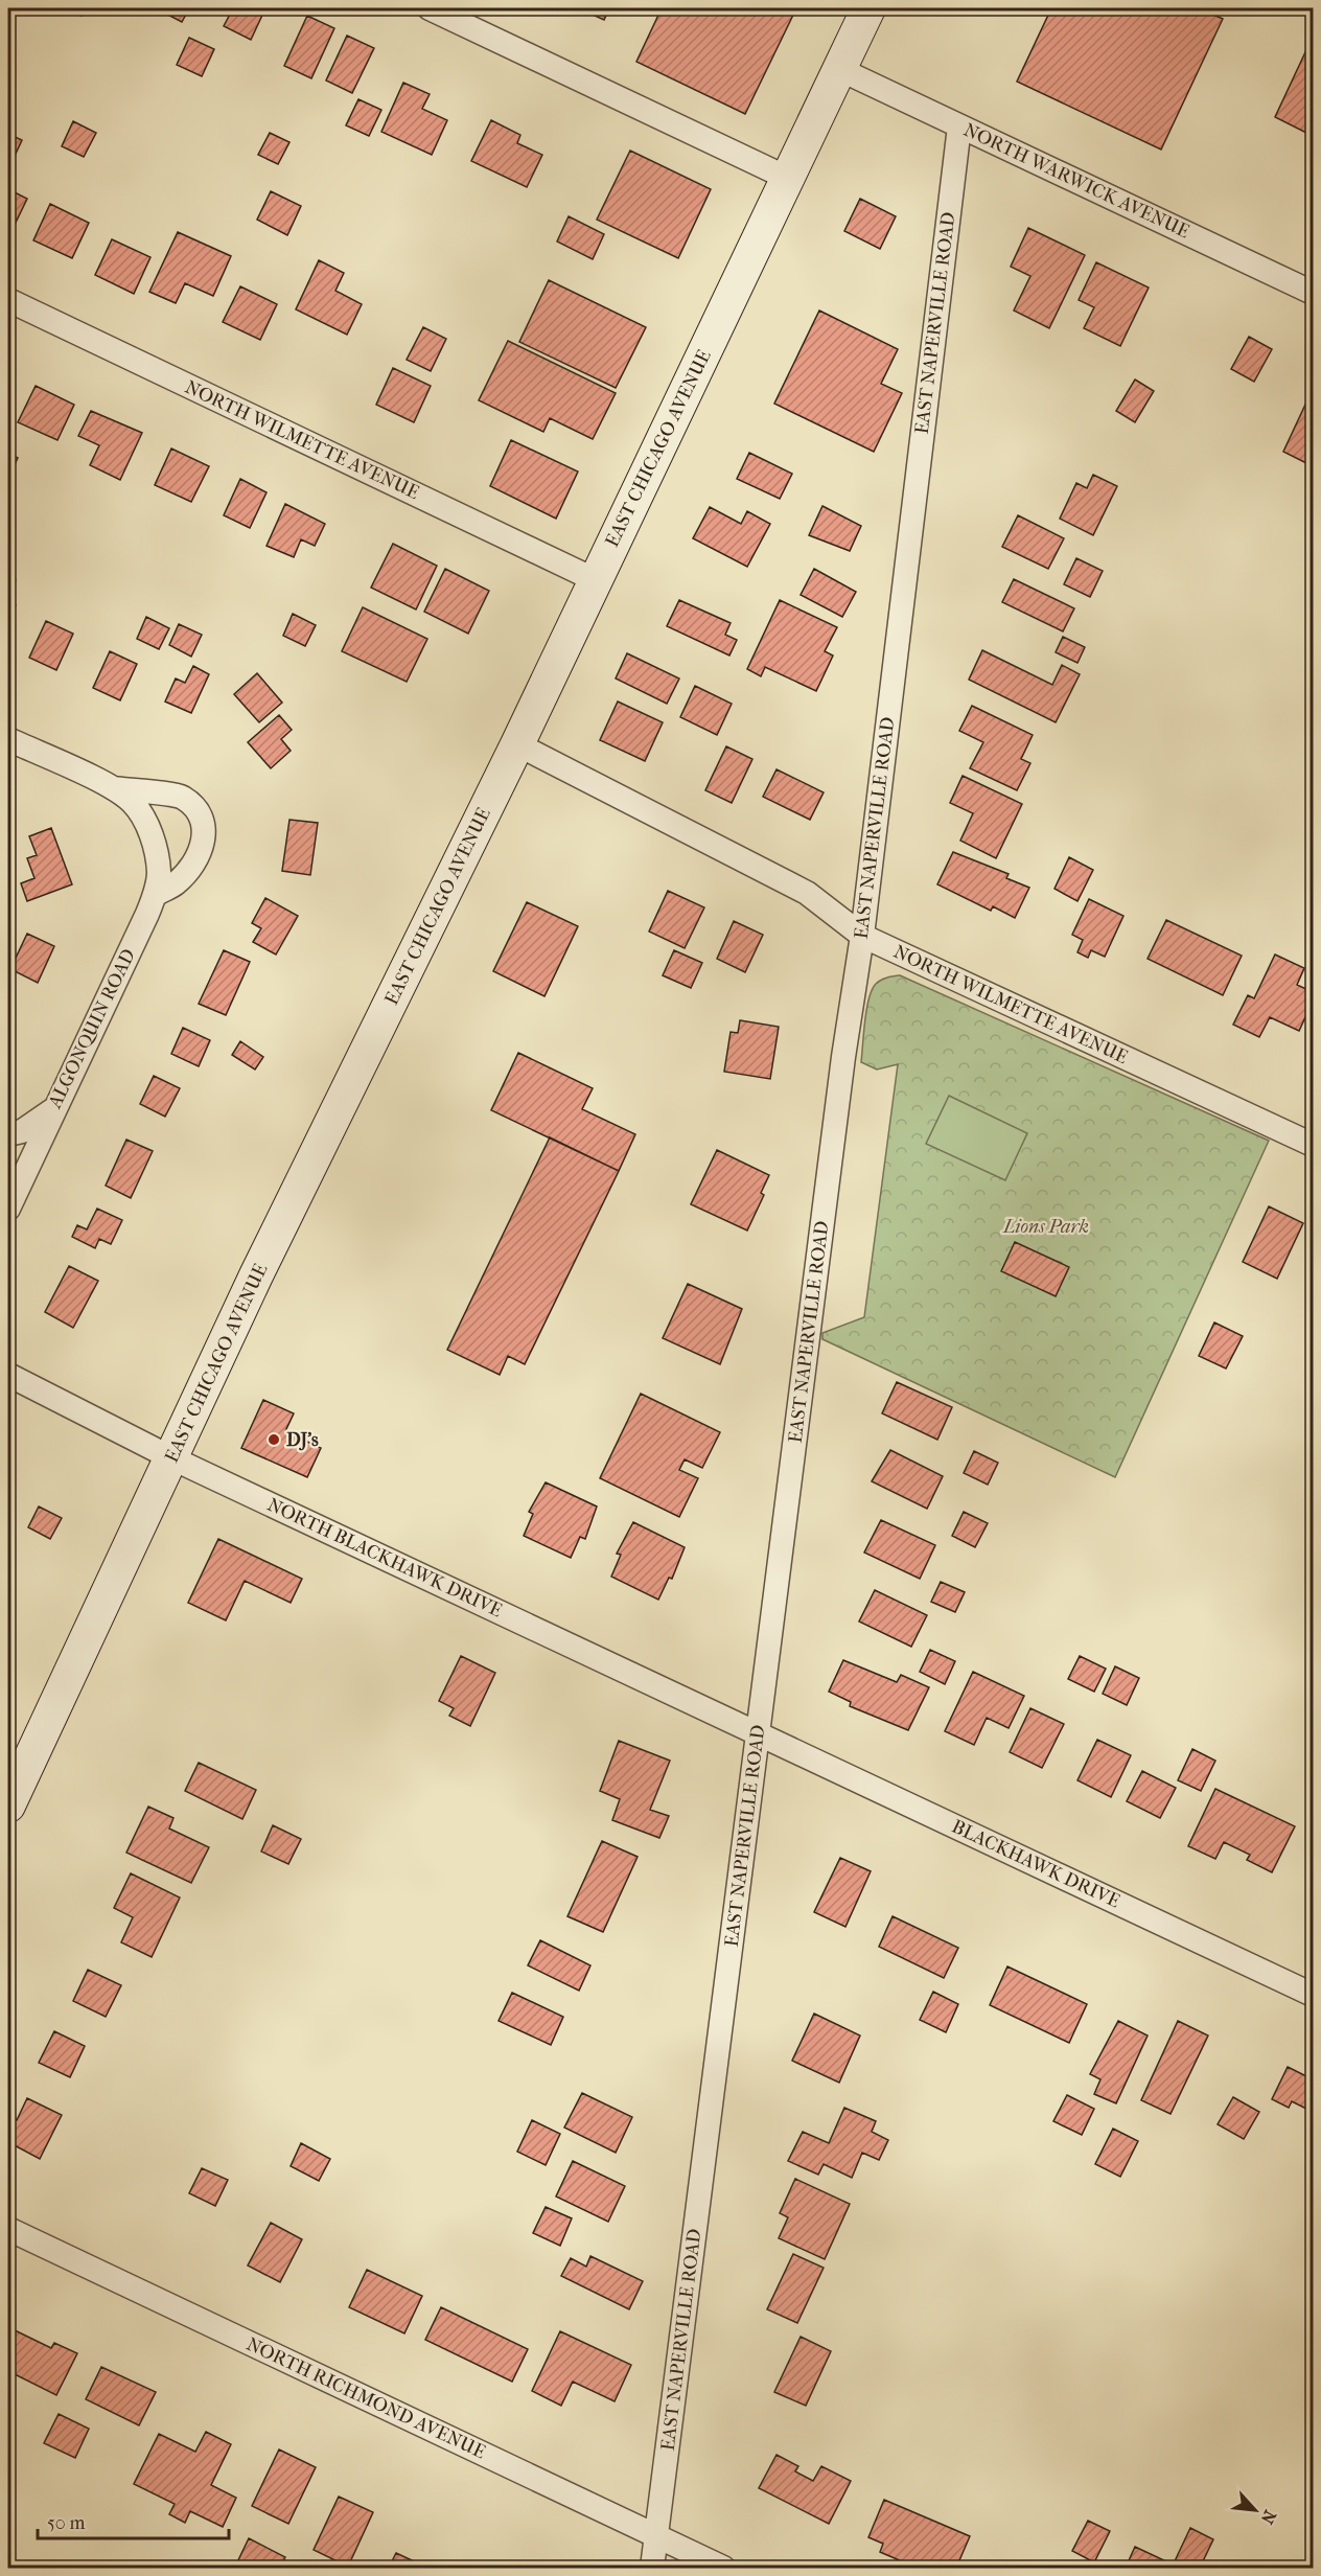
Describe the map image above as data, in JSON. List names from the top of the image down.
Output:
{
  "streets": {
    "main road": ["EAST CHICAGO AVENUE"],
    "street": [
      "NORTH WARWICK AVENUE",
      "EAST NAPERVILLE ROAD",
      "NORTH WILMETTE AVENUE",
      "ALGONQUIN ROAD",
      "NORTH BLACKHAWK DRIVE",
      "BLACKHAWK DRIVE",
      "NORTH RICHMOND AVENUE"
    ]
  },
  "crossings": [
    ["NORTH WARWICK AVENUE", "EAST NAPERVILLE ROAD"],
    ["NORTH WARWICK AVENUE", "EAST CHICAGO AVENUE"],
    ["EAST NAPERVILLE ROAD", "NORTH WILMETTE AVENUE"],
    ["EAST NAPERVILLE ROAD", "NORTH BLACKHAWK DRIVE"],
    ["EAST NAPERVILLE ROAD", "BLACKHAWK DRIVE"],
    ["EAST NAPERVILLE ROAD", "NORTH RICHMOND AVENUE"],
    ["NORTH WILMETTE AVENUE", "EAST CHICAGO AVENUE"],
    ["EAST CHICAGO AVENUE", "NORTH BLACKHAWK DRIVE"],
    ["NORTH BLACKHAWK DRIVE", "BLACKHAWK DRIVE"]
  ],
  "parks": ["Lions Park"],
  "places": ["DJ's"],
  "scale_bar": "50 m",
  "north": "bottom right"
}
